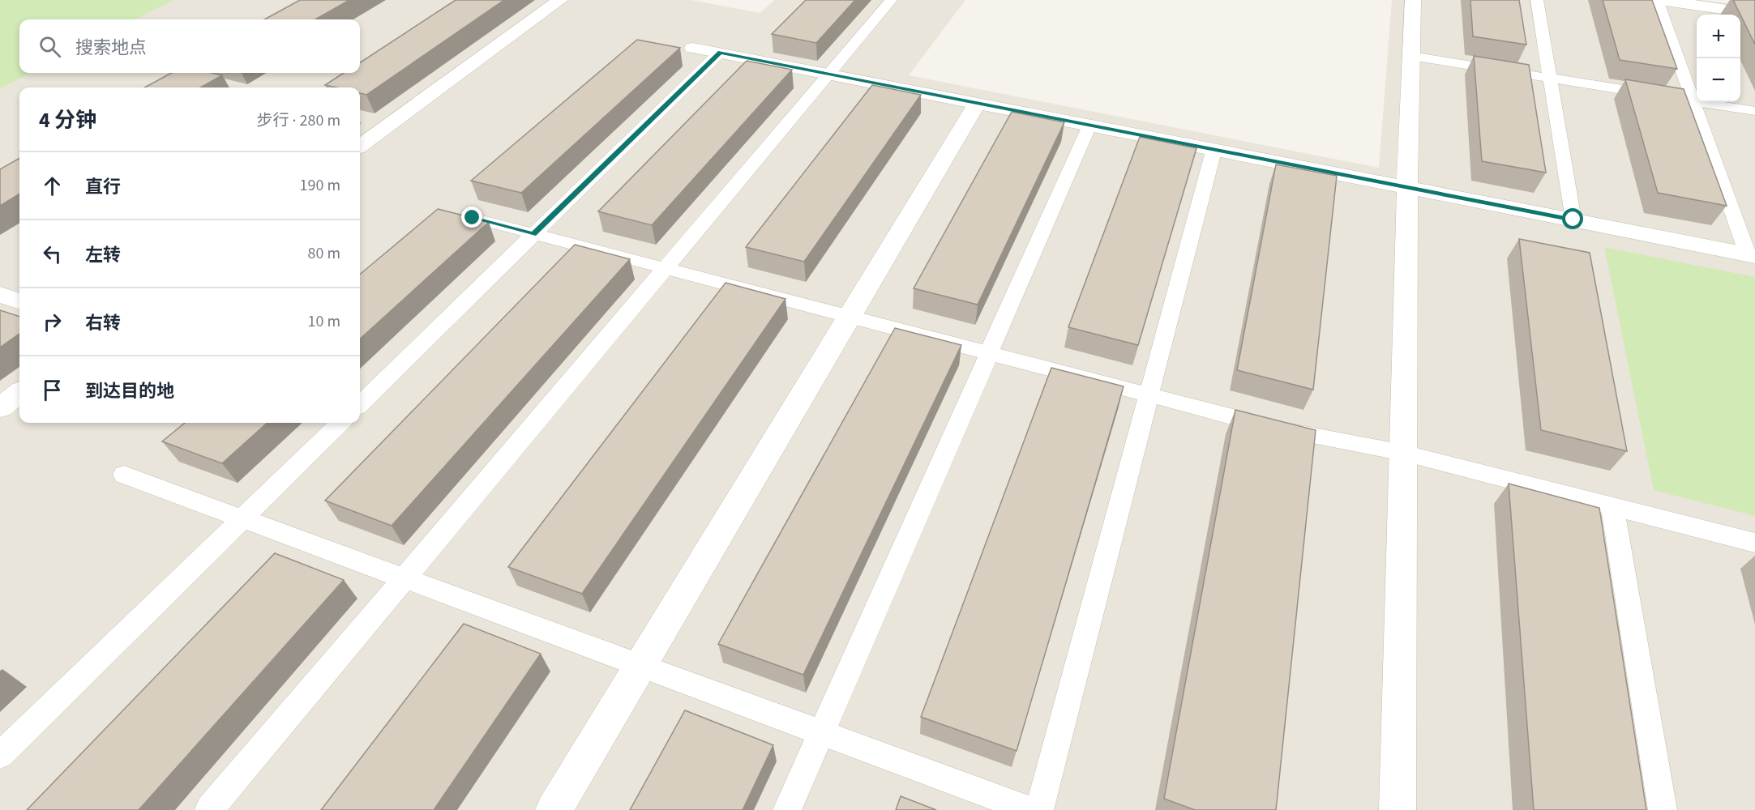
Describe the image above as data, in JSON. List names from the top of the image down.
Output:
{
  "page": {
    "map_buttons": ["+", "−"],
    "search": "搜索地点",
    "heading": ["4 分钟", "步行 · 280 m"],
    "list": [
      ["直行", "190 m"],
      ["左转", "80 m"],
      ["右转", "10 m"],
      "到达目的地"
    ]
  }
}
